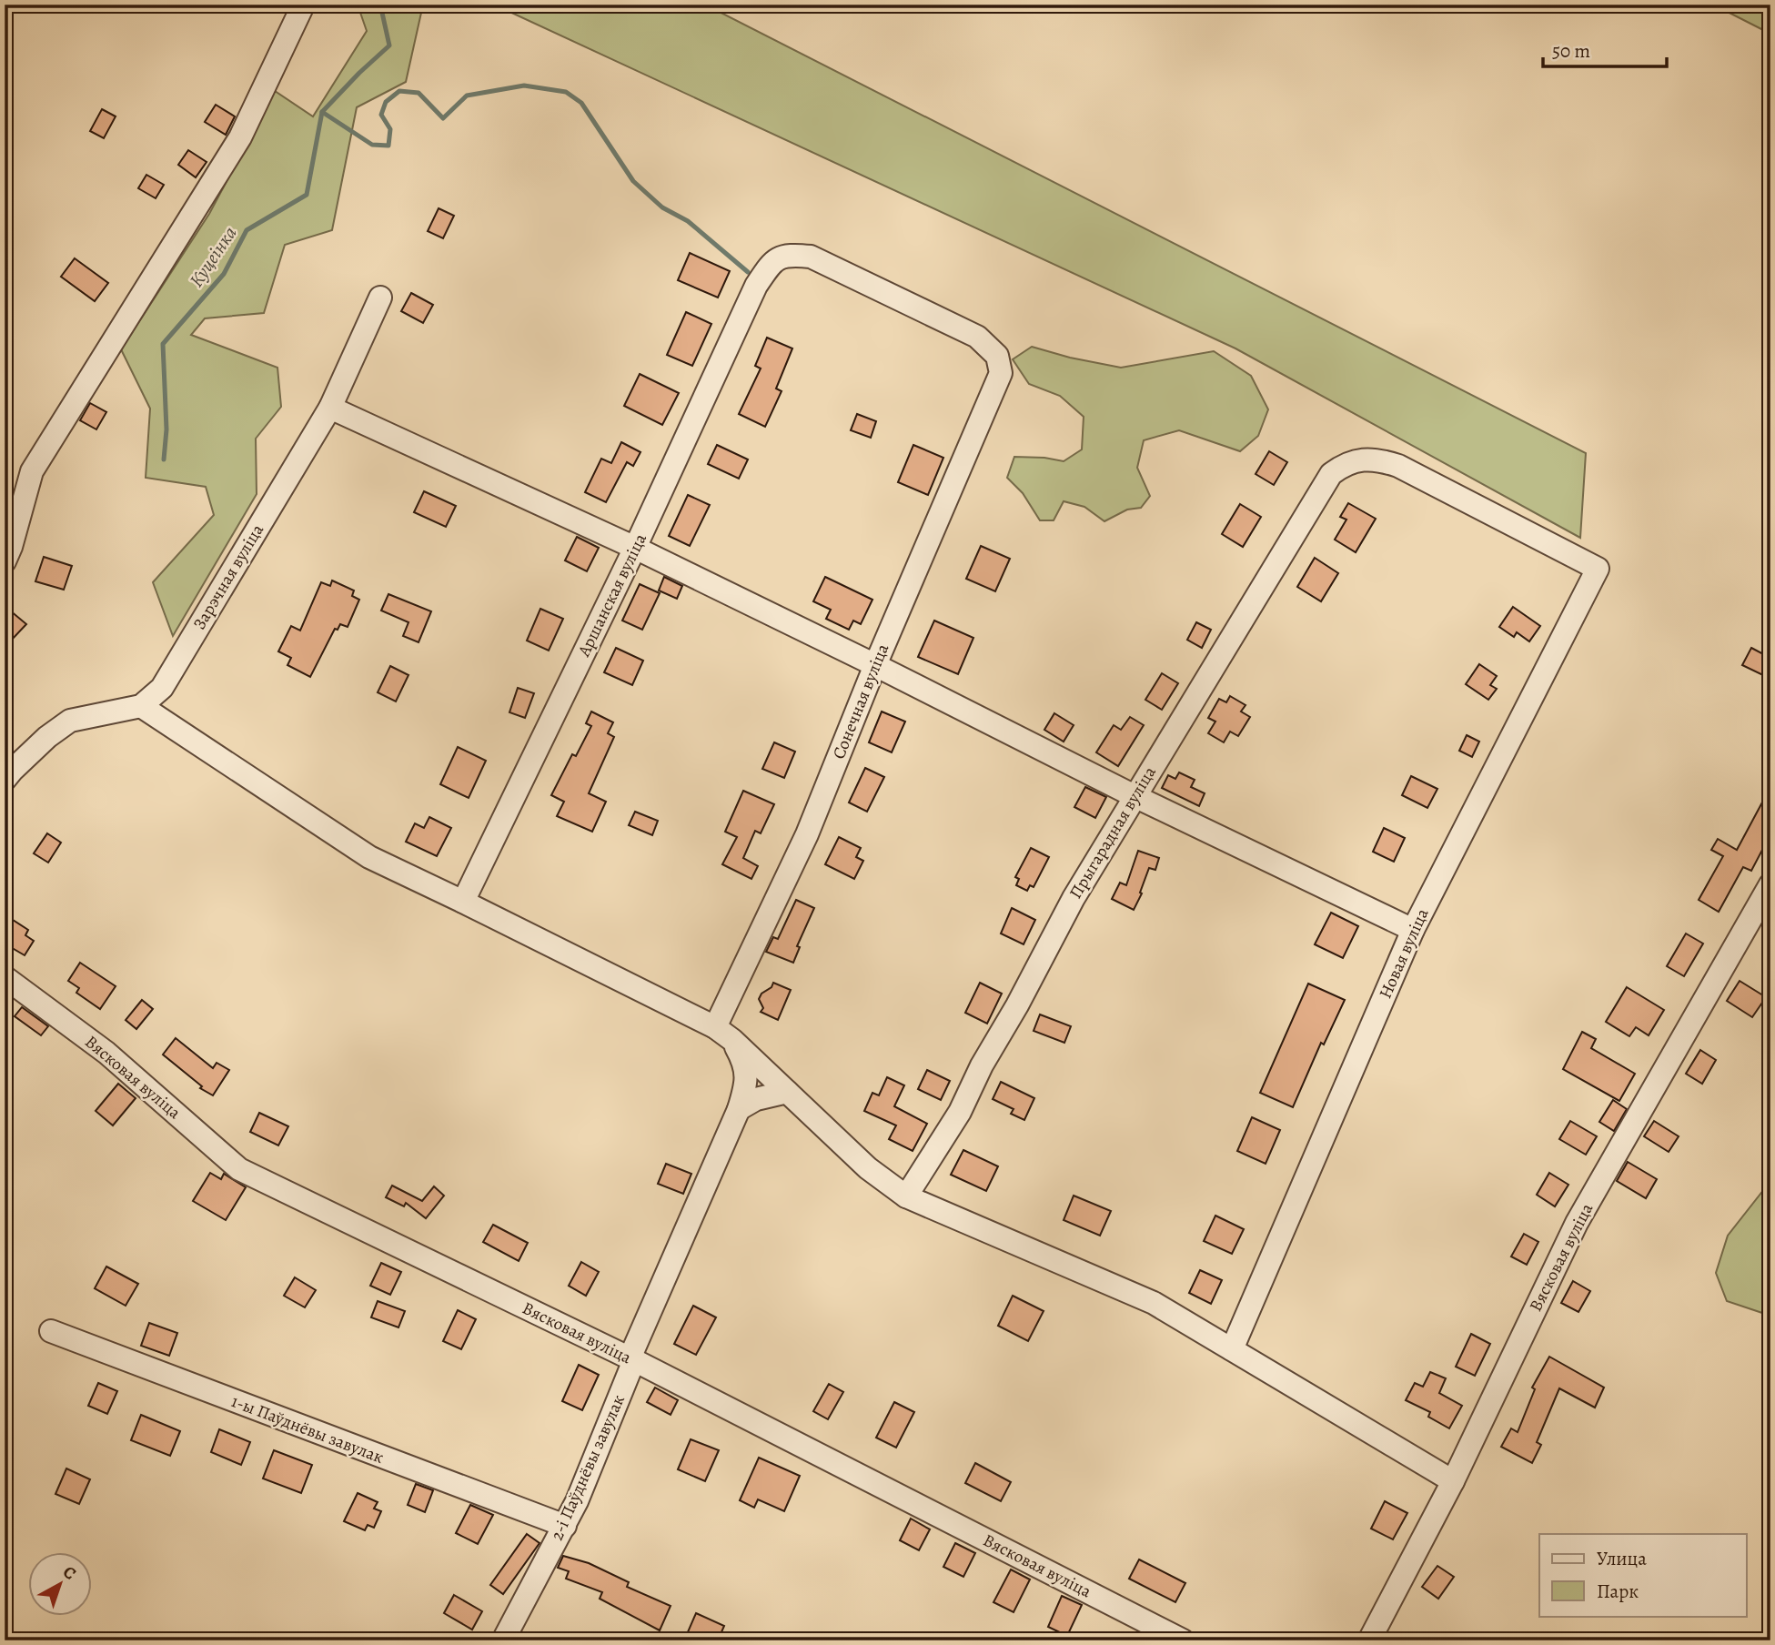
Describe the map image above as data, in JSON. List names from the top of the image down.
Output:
{
  "streets": {
    "street": [
      "Зарэчная вуліца",
      "Аршанская вуліца",
      "Сонечная вуліца",
      "Прыгарадная вуліца",
      "Новая вуліца",
      "Вясковая вуліца",
      "1-ы Паўднёвы завулак",
      "2-і Паўднёвы завулак"
    ]
  },
  "crossings": [
    ["Аршанская вуліца", "Сонечная вуліца"],
    ["Сонечная вуліца", "2-і Паўднёвы завулак"],
    ["Прыгарадная вуліца", "Новая вуліца"],
    ["Вясковая вуліца", "2-і Паўднёвы завулак"],
    ["1-ы Паўднёвы завулак", "2-і Паўднёвы завулак"]
  ],
  "water": ["Куцеінка"],
  "legend": ["Улица", "Парк"],
  "scale_bar": "50 m",
  "north": "top right"
}
